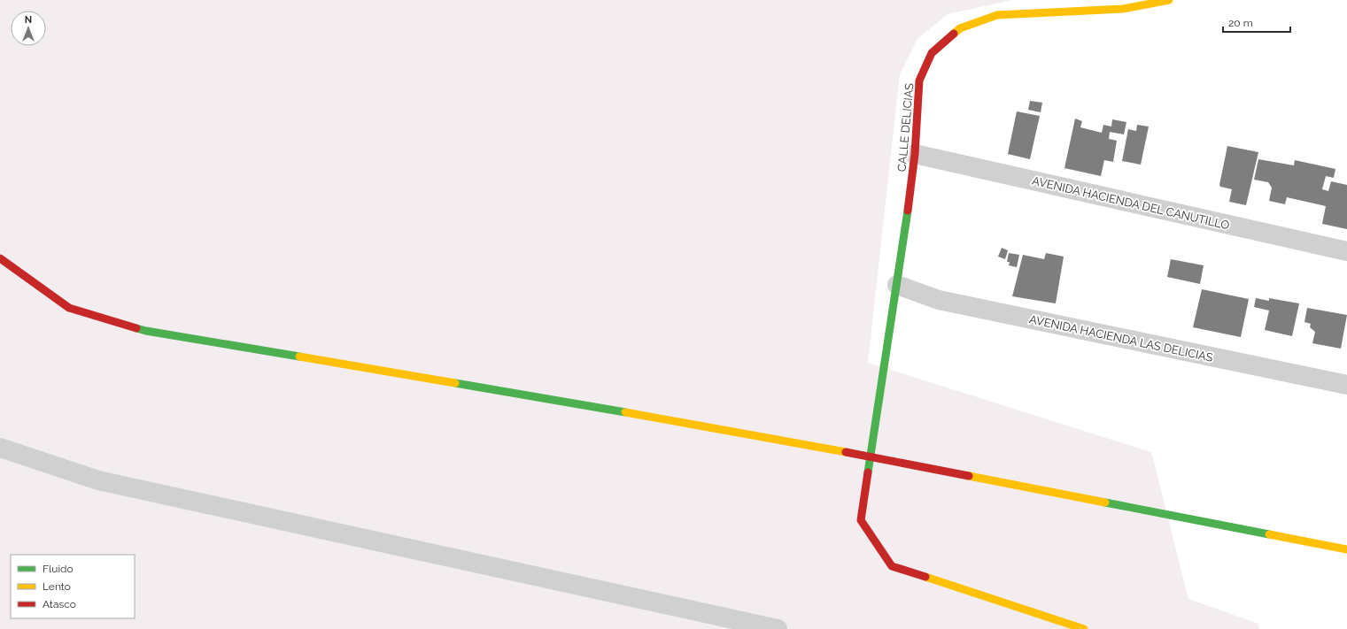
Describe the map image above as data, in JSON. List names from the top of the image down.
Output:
{
  "streets": {
    "street": ["CALLE DELICIAS", "AVENIDA HACIENDA DEL CANUTILLO", "AVENIDA HACIENDA LAS DELICIAS"]
  },
  "crossings": [
    ["CALLE DELICIAS", "AVENIDA HACIENDA DEL CANUTILLO"],
    ["CALLE DELICIAS", "AVENIDA HACIENDA LAS DELICIAS"]
  ],
  "legend": ["Fluido", "Lento", "Atasco"],
  "scale_bar": "20 m",
  "north": "top"
}
